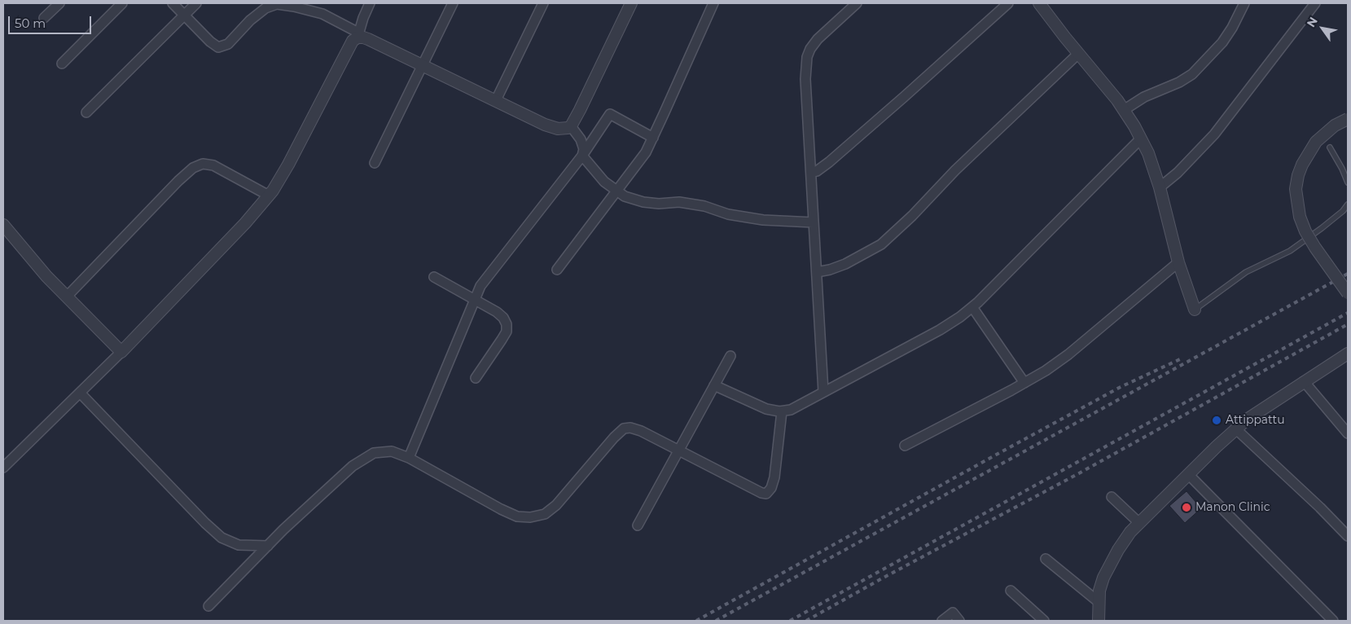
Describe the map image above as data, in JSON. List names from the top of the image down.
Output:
{
  "places": ["Attippattu", "Manon Clinic"],
  "scale_bar": "50 m",
  "north": "top left"
}
